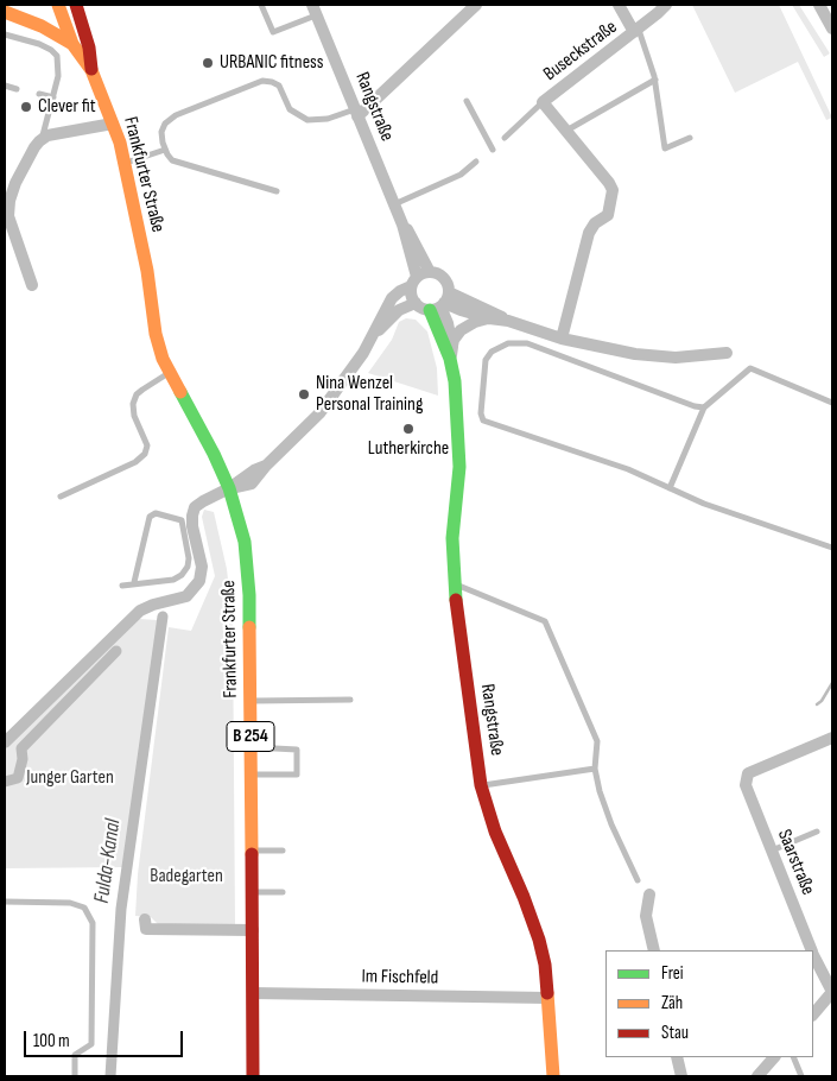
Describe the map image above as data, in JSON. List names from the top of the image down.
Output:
{
  "streets": {
    "main road": ["Rangstraße", "Frankfurter Straße", "B 254"],
    "street": ["Buseckstraße", "Saarstraße", "Im Fischfeld"]
  },
  "crossings": [
    ["Rangstraße", "Im Fischfeld"],
    ["Frankfurter Straße", "Im Fischfeld"]
  ],
  "water": ["Fulda-Kanal"],
  "parks": ["Junger Garten", "Badegarten"],
  "places": [
    "URBANIC fitness",
    "Clever fit",
    "Nina Wenzel Personal Training",
    "Lutherkirche"
  ],
  "legend": ["Frei", "Zäh", "Stau"],
  "scale_bar": "100 m"
}
